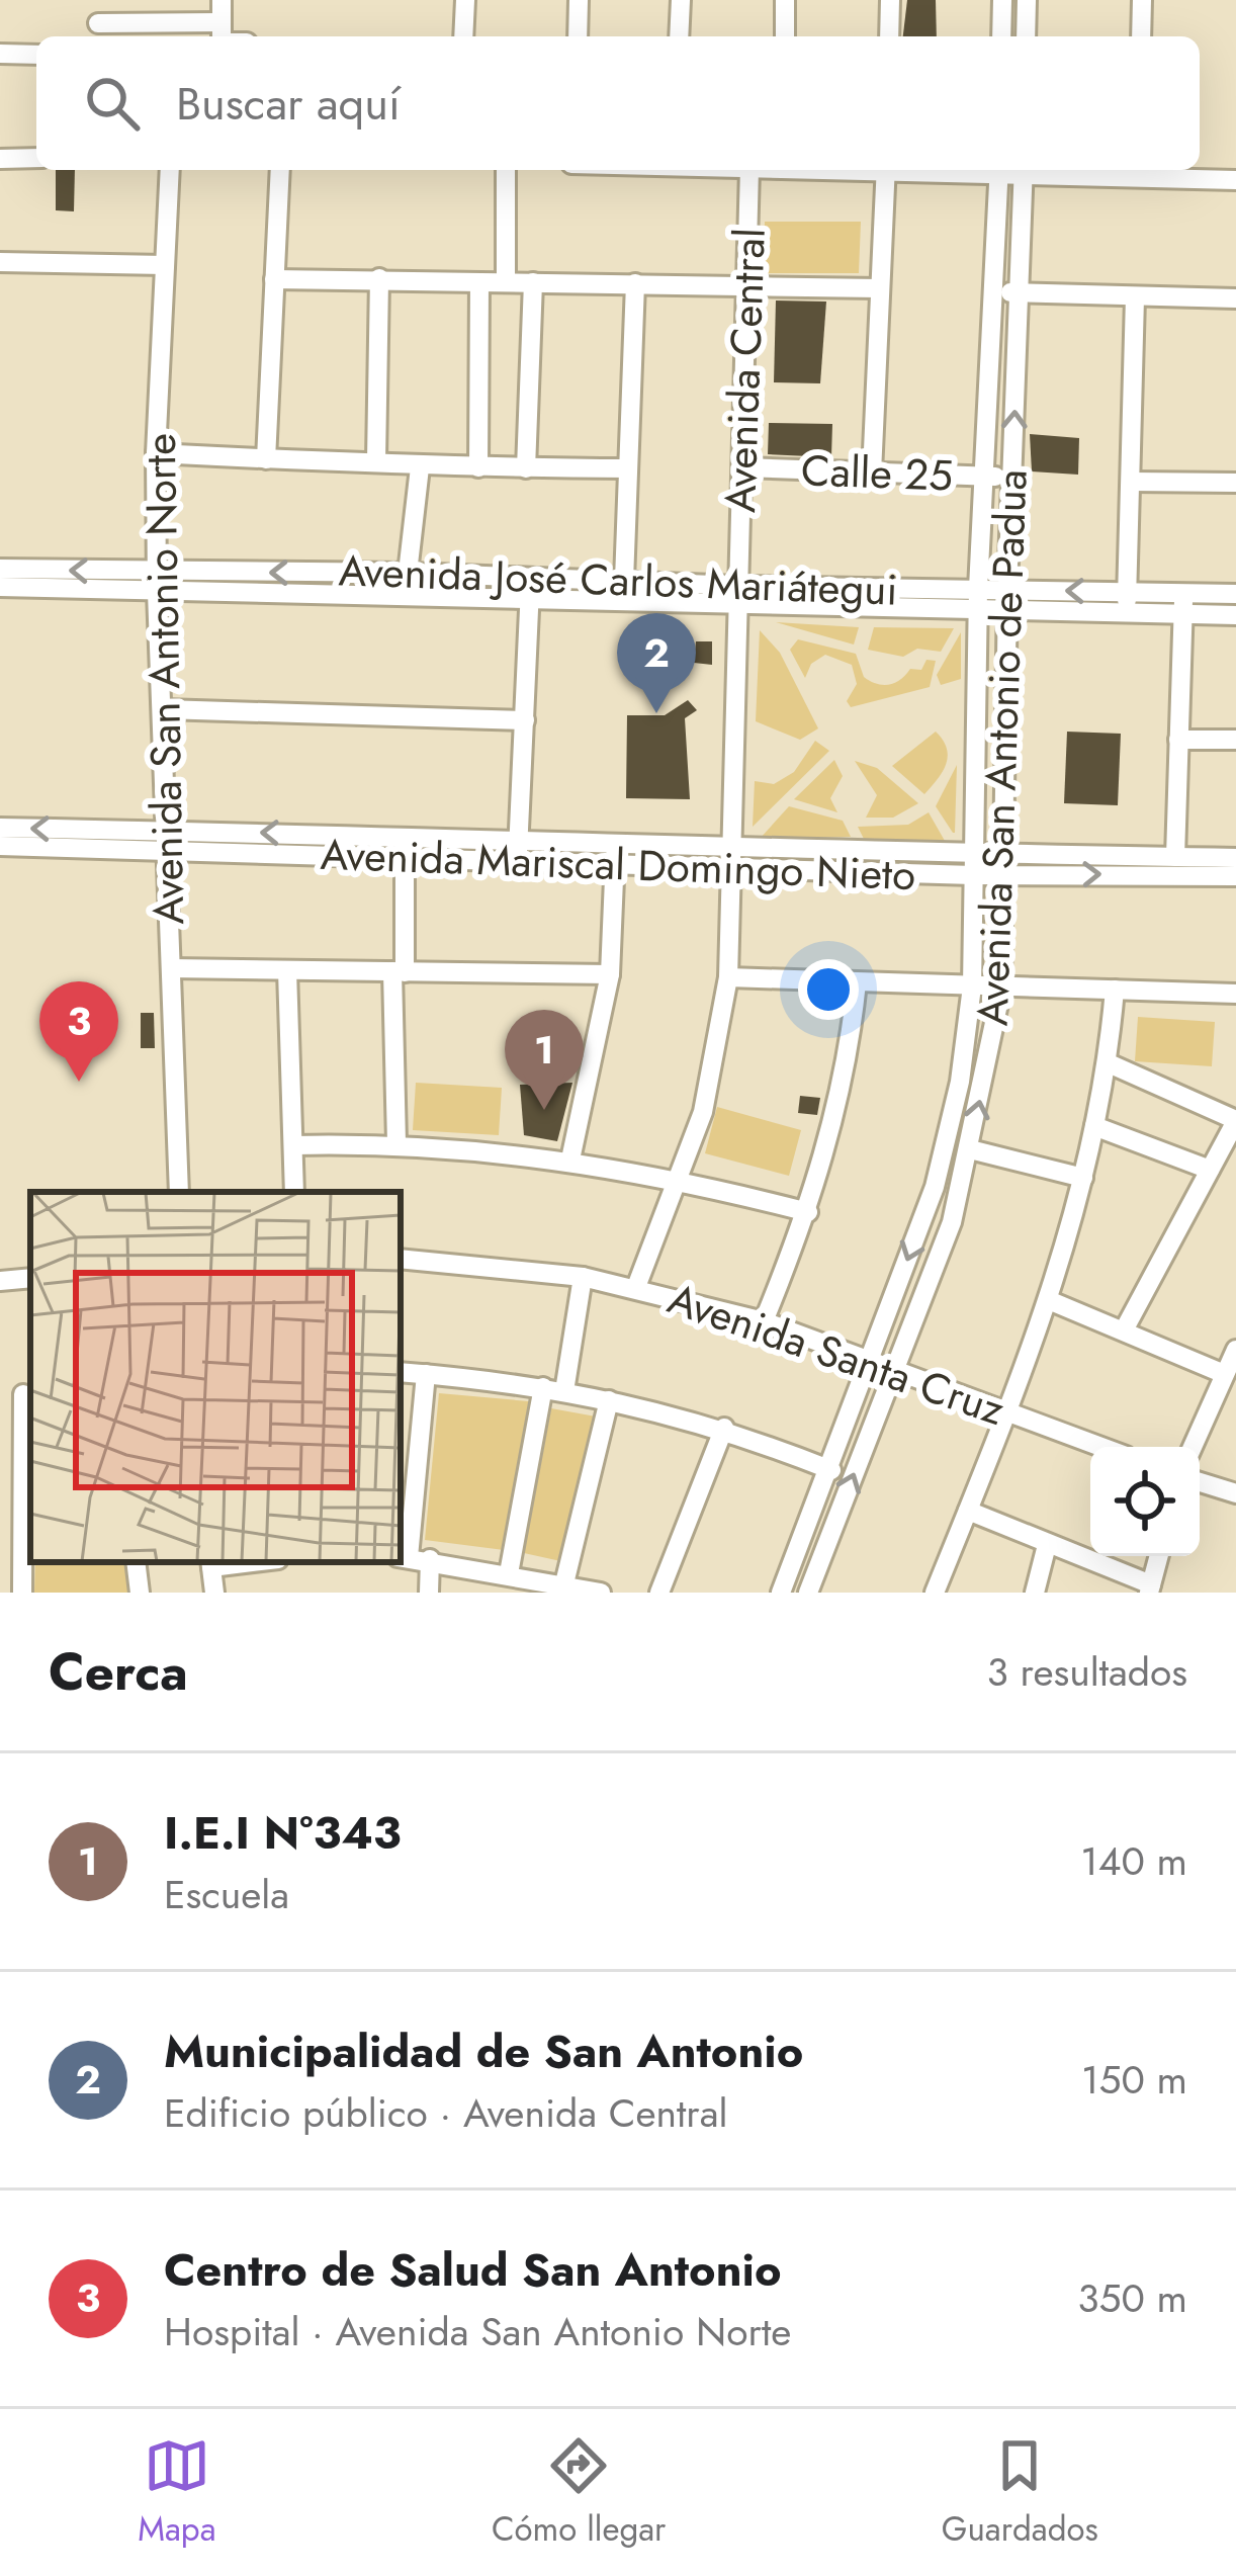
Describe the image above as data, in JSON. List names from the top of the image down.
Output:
{
  "streets": {
    "street": [
      "Avenida Central",
      "Calle 25",
      "Avenida José Carlos Mariátegui",
      "Avenida San Antonio Norte",
      "Avenida San Antonio de Padua",
      "Avenida Mariscal Domingo Nieto",
      "Avenida Santa Cruz"
    ]
  },
  "crossings": [
    ["Avenida Central", "Calle 25"],
    ["Avenida Central", "Avenida José Carlos Mariátegui"],
    ["Avenida Central", "Avenida Mariscal Domingo Nieto"],
    ["Avenida Central", "Avenida Santa Cruz"],
    ["Calle 25", "Avenida San Antonio de Padua"],
    ["Avenida José Carlos Mariátegui", "Avenida San Antonio Norte"],
    ["Avenida José Carlos Mariátegui", "Avenida San Antonio de Padua"],
    ["Avenida San Antonio Norte", "Avenida Mariscal Domingo Nieto"],
    ["Avenida San Antonio de Padua", "Avenida Mariscal Domingo Nieto"],
    ["Avenida San Antonio de Padua", "Avenida Santa Cruz"]
  ],
  "page": {
    "search": "Buscar aquí",
    "pins": ["2", "3", "1"],
    "heading": ["Cerca", "3 resultados"],
    "list": [
      {
        "mark": "1",
        "name": "I.E.I N°343",
        "note": "Escuela",
        "value": "140 m"
      },
      {
        "mark": "2",
        "name": "Municipalidad de San Antonio",
        "note": "Edificio público · Avenida Central",
        "value": "150 m"
      },
      {
        "mark": "3",
        "name": "Centro de Salud San Antonio",
        "note": "Hospital · Avenida San Antonio Norte",
        "value": "350 m"
      }
    ],
    "nav": ["Mapa", "Cómo llegar", "Guardados"]
  }
}
